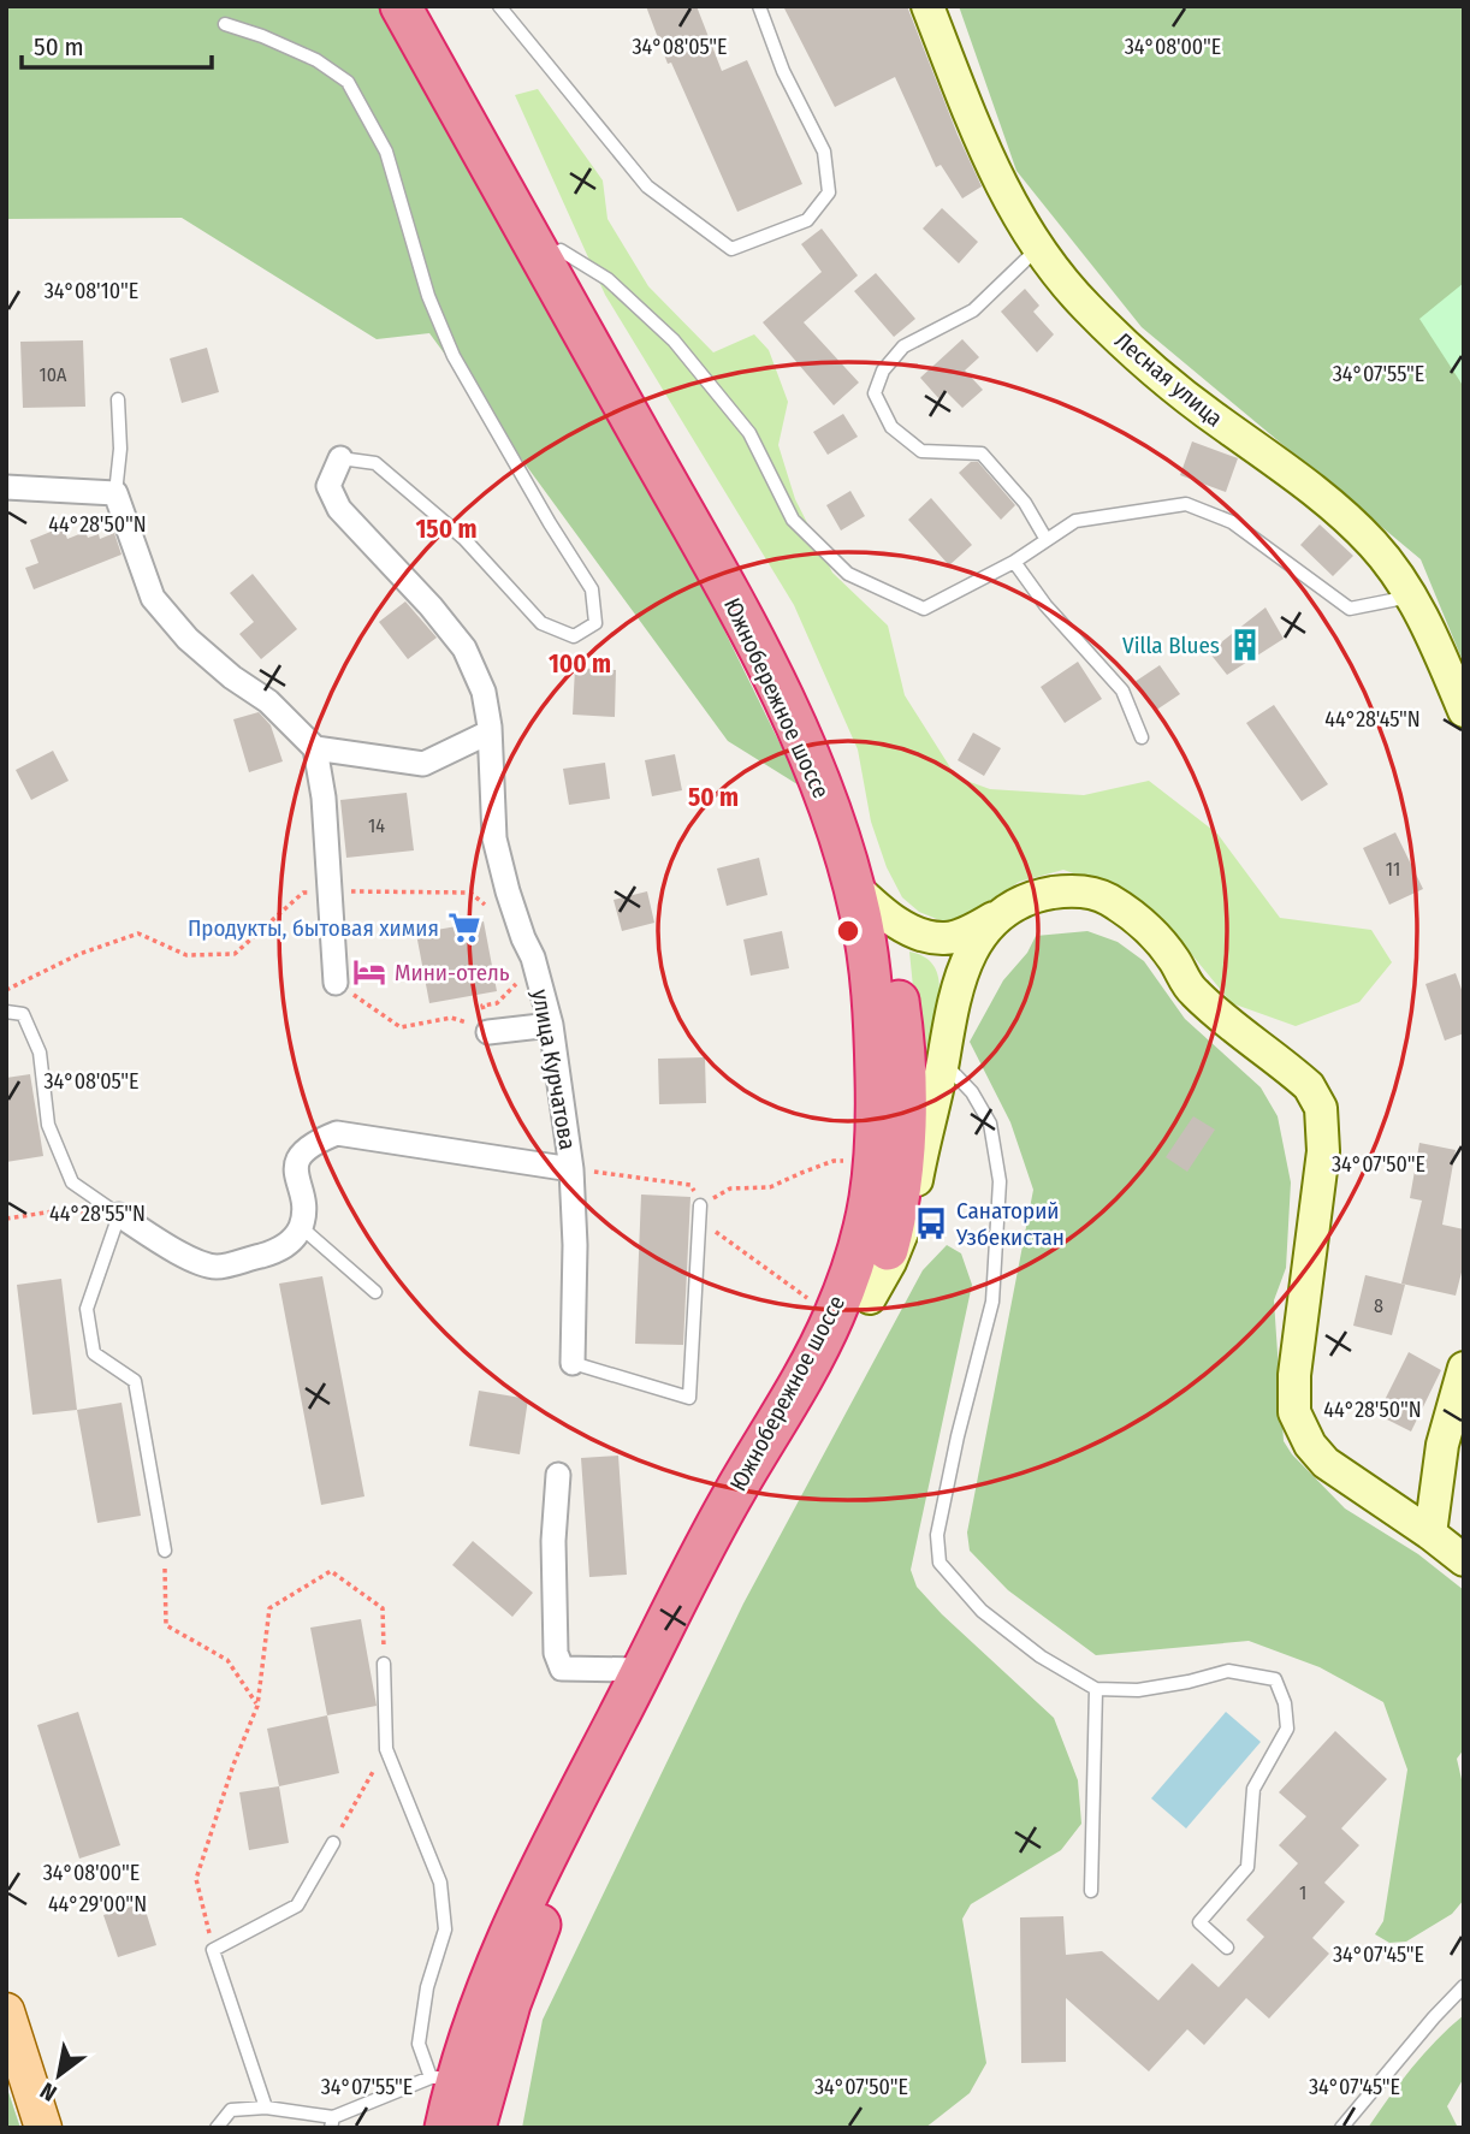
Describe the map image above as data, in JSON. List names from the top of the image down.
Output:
{
  "streets": {
    "highway": ["Южнобережное шоссе"],
    "main road": ["Лесная улица"],
    "street": ["улица Курчатова"]
  },
  "places": {
    "building": ["Villa Blues"],
    "supermarket": ["Продукты, бытовая химия"],
    "hotel": ["Мини-отель"],
    "bus stop": ["Санаторий Узбекистан"]
  },
  "house_numbers": [
    "10А",
    "14",
    "11",
    "8",
    "1"
  ],
  "scale_bar": "50 m",
  "north": "bottom left",
  "coordinates": [
    "34°08'05\"E",
    "34°08'00\"E",
    "34°08'10\"E",
    "34°07'55\"E",
    "44°28'50\"N",
    "44°28'45\"N",
    "34°07'50\"E",
    "44°28'55\"N",
    "44°29'00\"N",
    "34°07'45\"E"
  ],
  "rings": ["150 m", "100 m", "50 m"]
}
